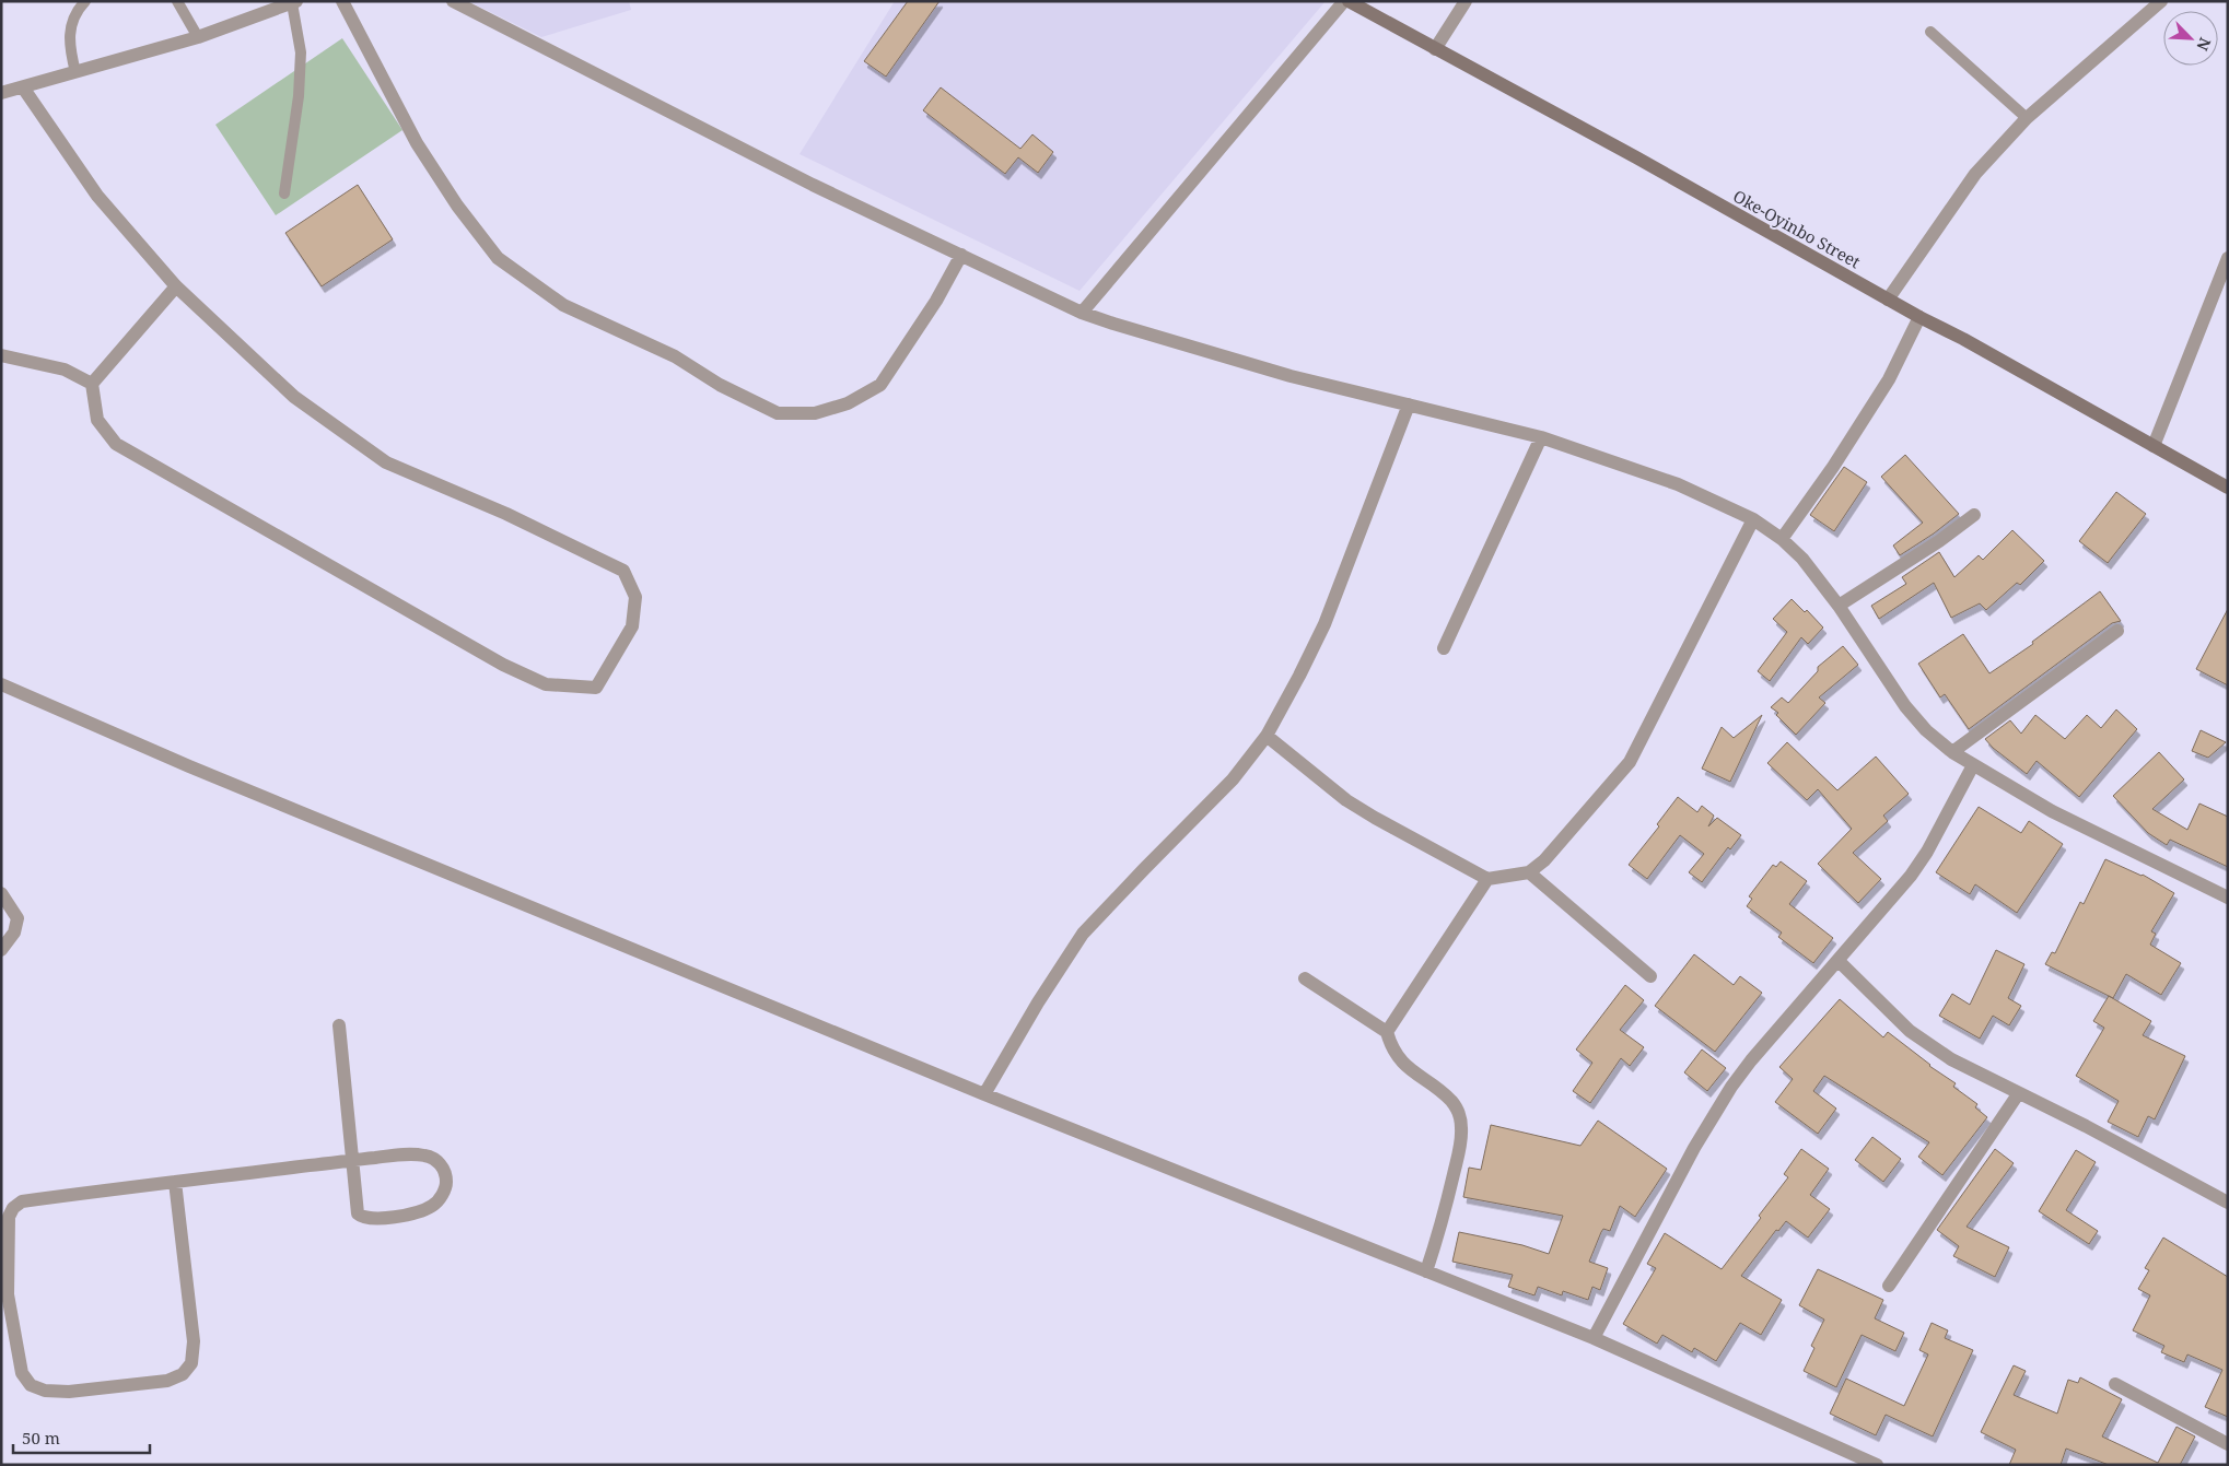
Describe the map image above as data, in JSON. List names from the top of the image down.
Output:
{
  "streets": {
    "main road": ["Oke-Oyinbo Street"]
  },
  "scale_bar": "50 m",
  "north": "bottom right"
}
